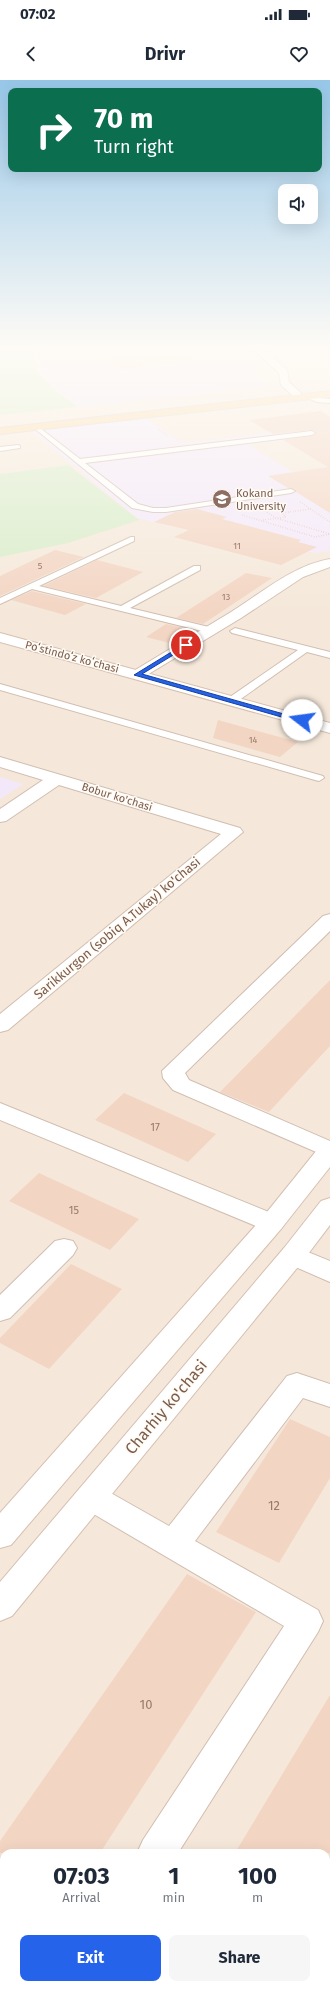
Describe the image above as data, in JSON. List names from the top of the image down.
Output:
{
  "streets": {
    "street": [
      "Poʻstindoʻz koʻchasi",
      "Bobur ko'chasi",
      "Sarikkurgon (sobiq A.Tukay) ko'chasi",
      "Charhiy ko'chasi"
    ]
  },
  "crossings": [
    ["Bobur ko'chasi", "Sarikkurgon (sobiq A.Tukay) ko'chasi"]
  ],
  "places": {
    "school or university": ["Kokand University"]
  },
  "house_numbers": [
    "11",
    "5",
    "13",
    "14",
    "17",
    "15",
    "12",
    "10"
  ],
  "page": {
    "status": "07:02",
    "header": "Drivr",
    "turn": ["70 m", "Turn right"],
    "eta": [
      "07:03",
      "Arrival",
      "1",
      "min",
      "100",
      "m"
    ],
    "buttons": ["Exit", "Share"]
  }
}
